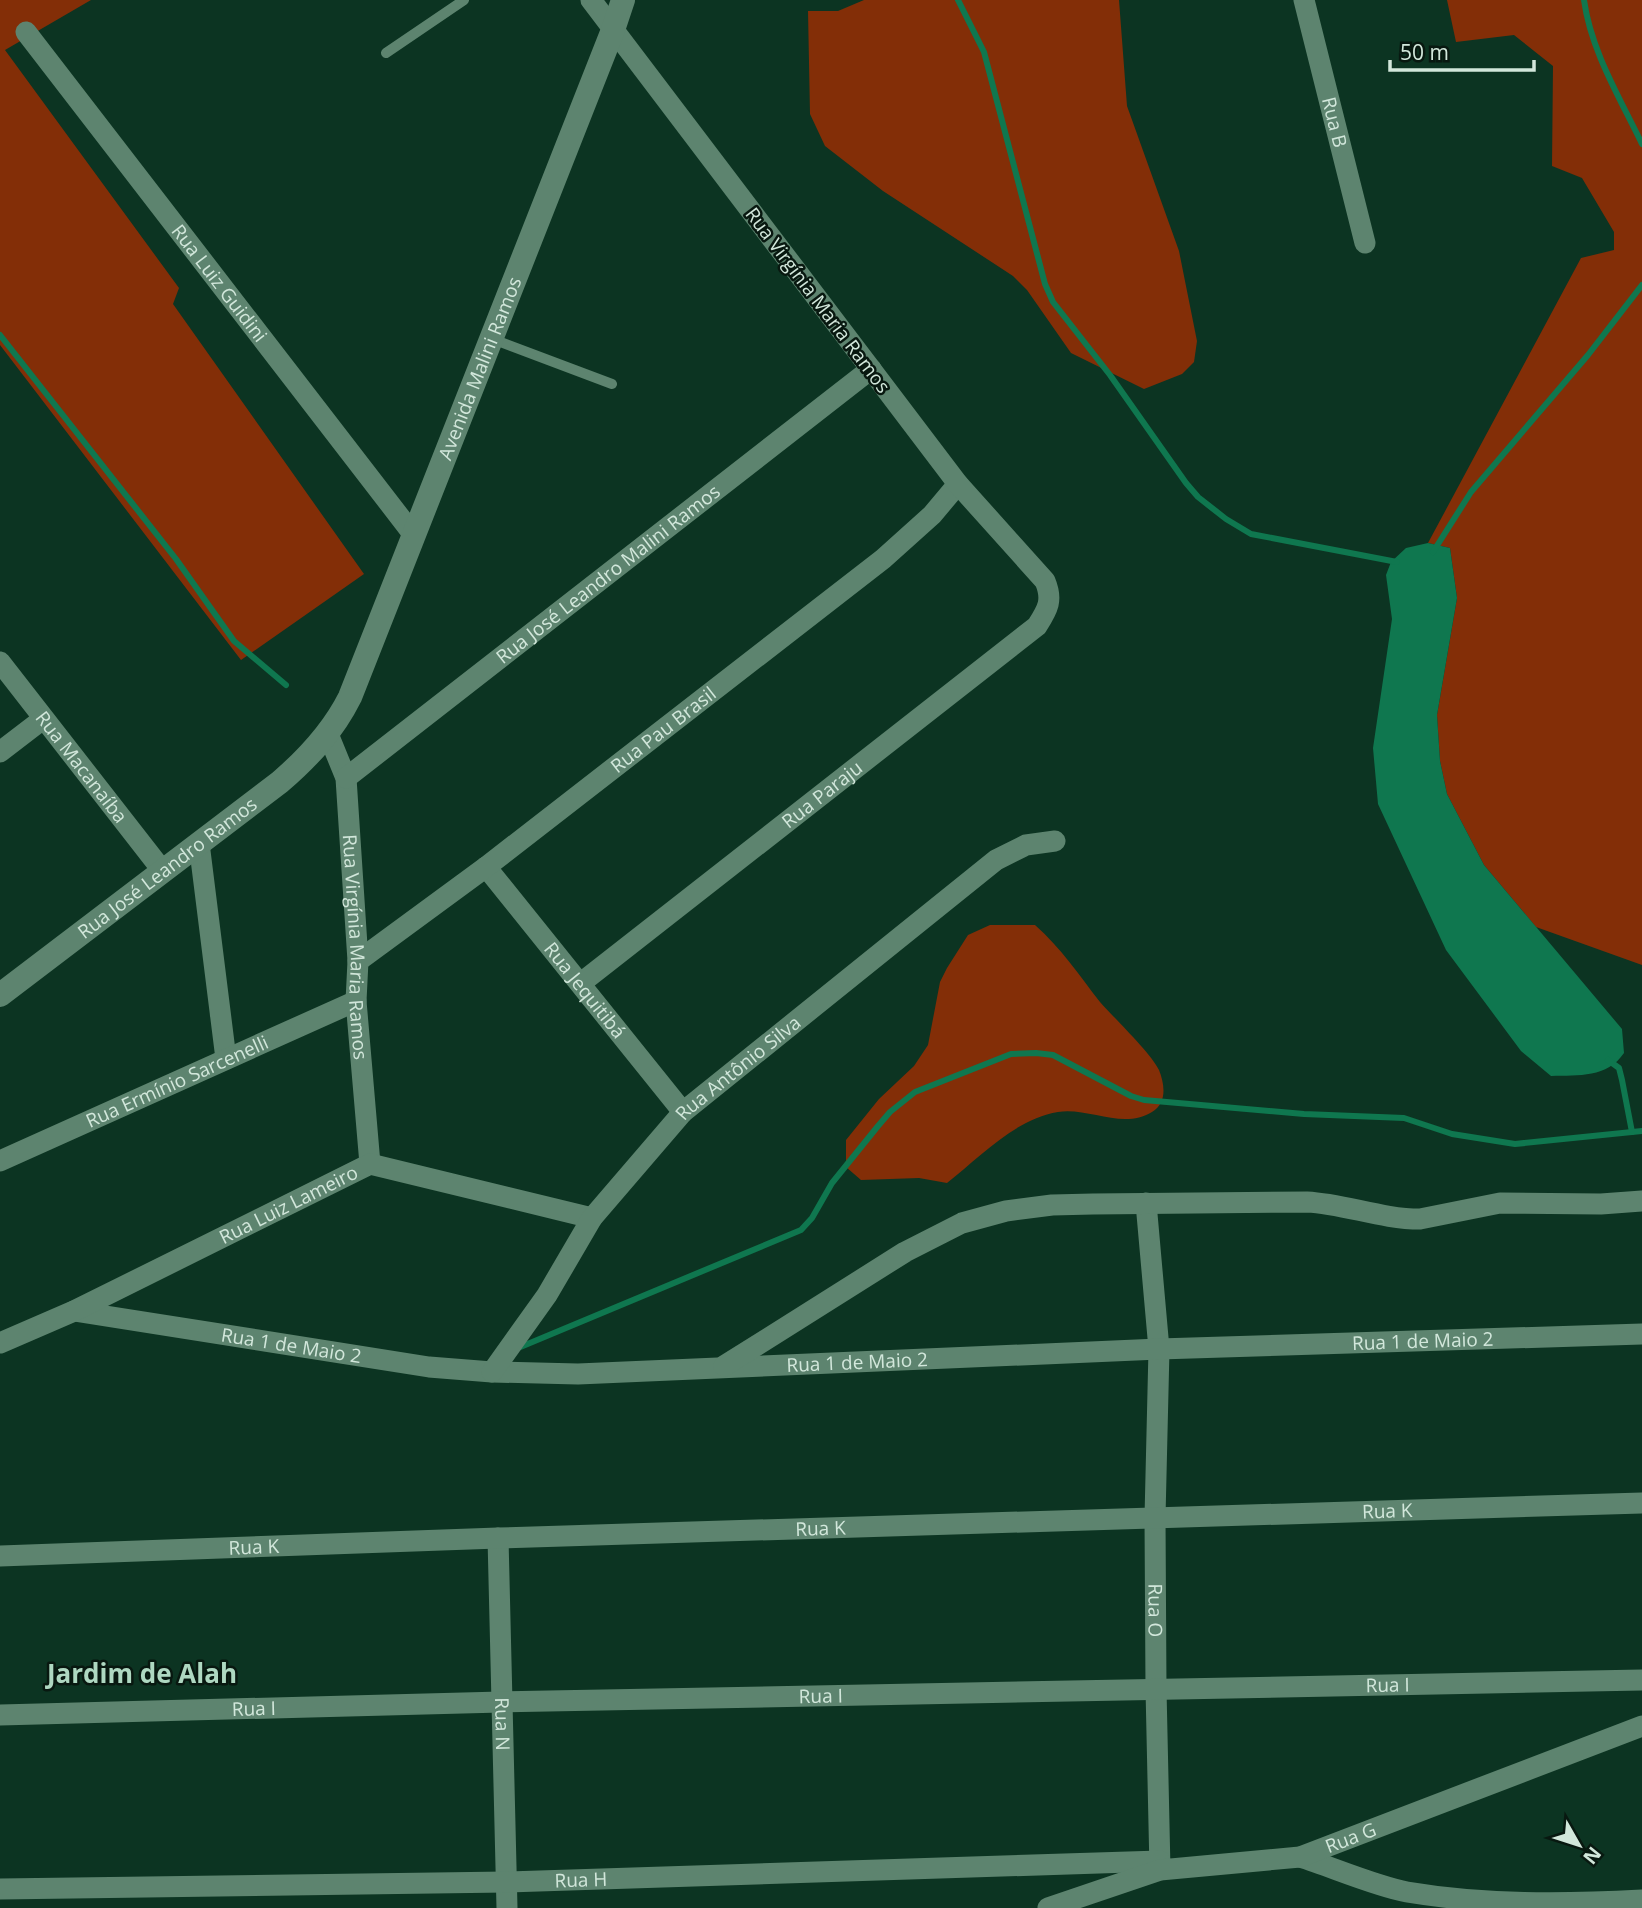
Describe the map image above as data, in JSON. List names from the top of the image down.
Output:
{
  "streets": {
    "street": [
      "Rua B",
      "Rua Luiz Guidini",
      "Rua Virgínia Maria Ramos",
      "Avenida Malini Ramos",
      "Rua José Leandro Malini Ramos",
      "Rua Pau Brasil",
      "Rua Macanaíba",
      "Rua Paraju",
      "Rua José Leandro Ramos",
      "Rua Jequitibá",
      "Rua Antônio Silva",
      "Rua Ermínio Sarcenelli",
      "Rua Luiz Lameiro",
      "Rua 1 de Maio 2",
      "Rua K",
      "Rua O",
      "Rua I",
      "Rua N",
      "Rua G",
      "Rua H"
    ]
  },
  "crossings": [
    ["Rua Luiz Guidini", "Avenida Malini Ramos"],
    ["Rua Virgínia Maria Ramos", "Avenida Malini Ramos"],
    ["Rua Virgínia Maria Ramos", "Rua José Leandro Malini Ramos"],
    ["Rua Virgínia Maria Ramos", "Rua Pau Brasil"],
    ["Rua Virgínia Maria Ramos", "Rua Paraju"],
    ["Rua Virgínia Maria Ramos", "Rua José Leandro Ramos"],
    ["Rua Virgínia Maria Ramos", "Rua Ermínio Sarcenelli"],
    ["Rua Virgínia Maria Ramos", "Rua Luiz Lameiro"],
    ["Avenida Malini Ramos", "Rua José Leandro Ramos"],
    ["Rua Pau Brasil", "Rua Jequitibá"],
    ["Rua Macanaíba", "Rua José Leandro Ramos"],
    ["Rua Paraju", "Rua Jequitibá"],
    ["Rua Jequitibá", "Rua Antônio Silva"],
    ["Rua Antônio Silva", "Rua Luiz Lameiro"],
    ["Rua Antônio Silva", "Rua 1 de Maio 2"],
    ["Rua Luiz Lameiro", "Rua 1 de Maio 2"],
    ["Rua 1 de Maio 2", "Rua O"],
    ["Rua K", "Rua O"],
    ["Rua K", "Rua N"],
    ["Rua O", "Rua I"],
    ["Rua O", "Rua G"],
    ["Rua O", "Rua H"],
    ["Rua I", "Rua N"],
    ["Rua N", "Rua H"],
    ["Rua G", "Rua H"]
  ],
  "districts": ["Jardim de Alah"],
  "scale_bar": "50 m",
  "north": "bottom right"
}
